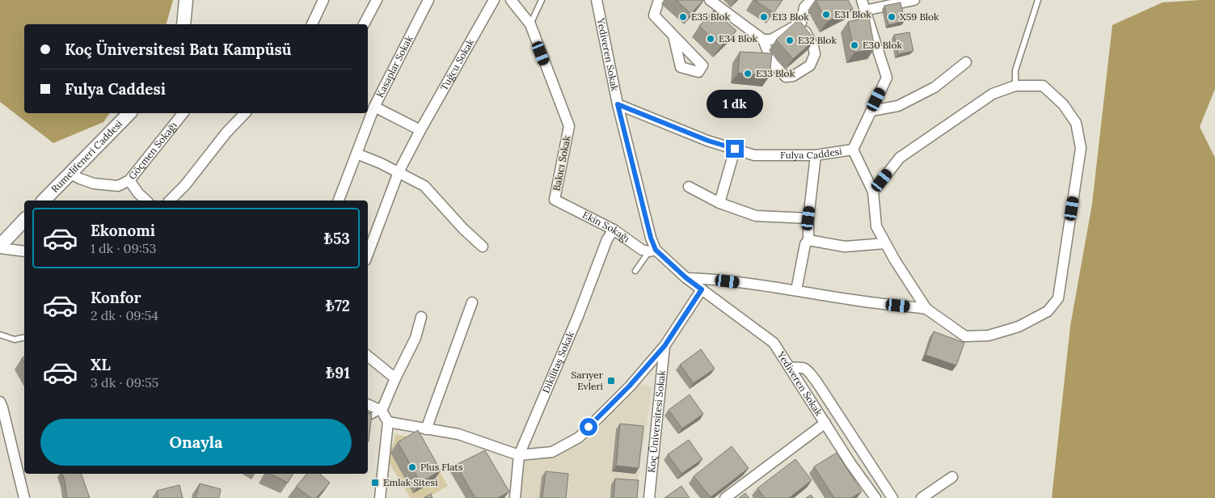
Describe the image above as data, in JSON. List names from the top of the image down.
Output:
{
  "streets": {
    "street": [
      "Yediveren Sokak",
      "Tuğcu Sokak",
      "Kasaplar Sokak",
      "Göçmen Sokağı",
      "Fulya Caddesi",
      "Rumelifeneri Caddesi",
      "Bakıcı Sokak",
      "Ekin Sokağı",
      "Dikilitaş Sokak",
      "Koç Üniversitesi Sokak"
    ]
  },
  "crossings": [
    ["Yediveren Sokak", "Fulya Caddesi"],
    ["Yediveren Sokak", "Ekin Sokağı"],
    ["Göçmen Sokağı", "Rumelifeneri Caddesi"],
    ["Bakıcı Sokak", "Ekin Sokağı"],
    ["Ekin Sokağı", "Dikilitaş Sokak"]
  ],
  "places": {
    "other": [
      "E31 Blok",
      "E35 Blok",
      "E13 Blok",
      "X59 Blok",
      "E34 Blok",
      "E32 Blok",
      "E30 Blok",
      "E33 Blok",
      "Plus Flats"
    ],
    "transit": ["Sarıyer Evleri", "Emlak Sitesi"]
  },
  "page": {
    "banner": ["Koç Üniversitesi Batı Kampüsü", "Fulya Caddesi"],
    "bubble": "1 dk",
    "list": [
      {
        "name": "Ekonomi",
        "note": "1 dk · 09:53",
        "value": "₺53"
      },
      {
        "name": "Konfor",
        "note": "2 dk · 09:54",
        "value": "₺72"
      },
      {
        "name": "XL",
        "note": "3 dk · 09:55",
        "value": "₺91"
      }
    ],
    "buttons": "Onayla"
  }
}
